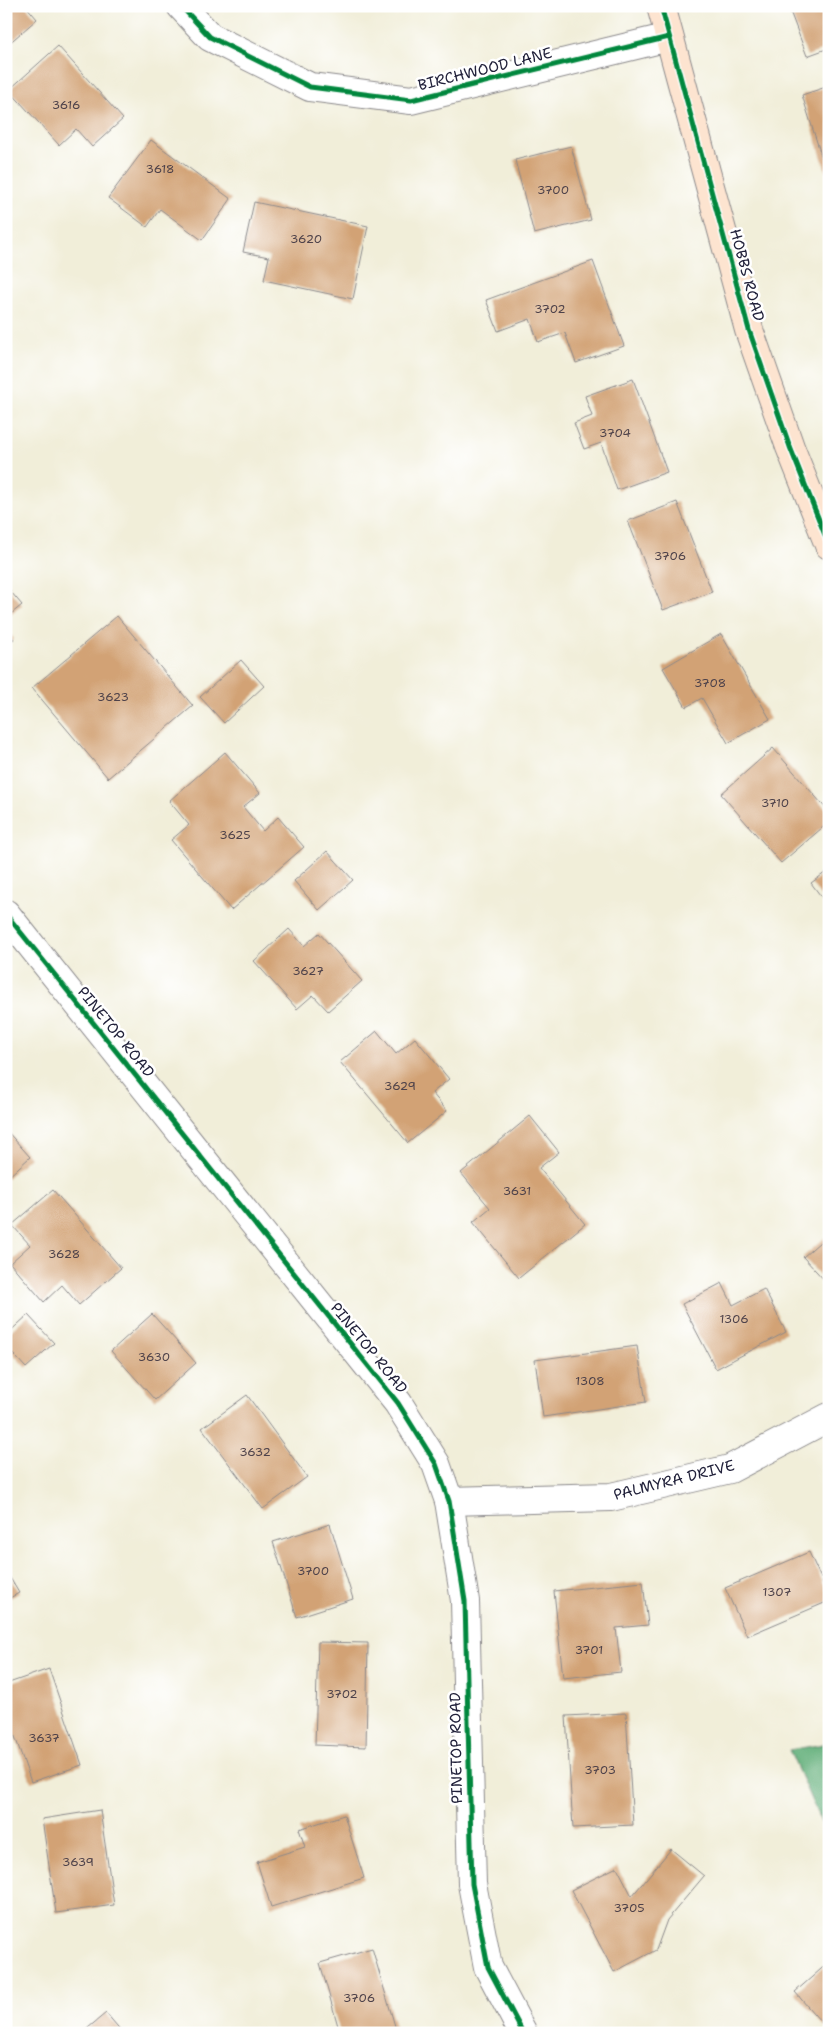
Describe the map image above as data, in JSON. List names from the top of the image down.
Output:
{
  "streets": {
    "street": [
      "BIRCHWOOD LANE",
      "HOBBS ROAD",
      "PINETOP ROAD",
      "PALMYRA DRIVE"
    ]
  },
  "crossings": [
    ["BIRCHWOOD LANE", "HOBBS ROAD"],
    ["PINETOP ROAD", "PALMYRA DRIVE"]
  ],
  "house_numbers": [
    "3616",
    "3618",
    "3700",
    "3620",
    "3702",
    "3704",
    "3706",
    "3708",
    "3623",
    "3710",
    "3625",
    "3627",
    "3629",
    "3631",
    "3628",
    "1306",
    "3630",
    "1308",
    "3632",
    "3700",
    "1307",
    "3701",
    "3702",
    "3637",
    "3703",
    "3639",
    "3705",
    "3706"
  ]
}
